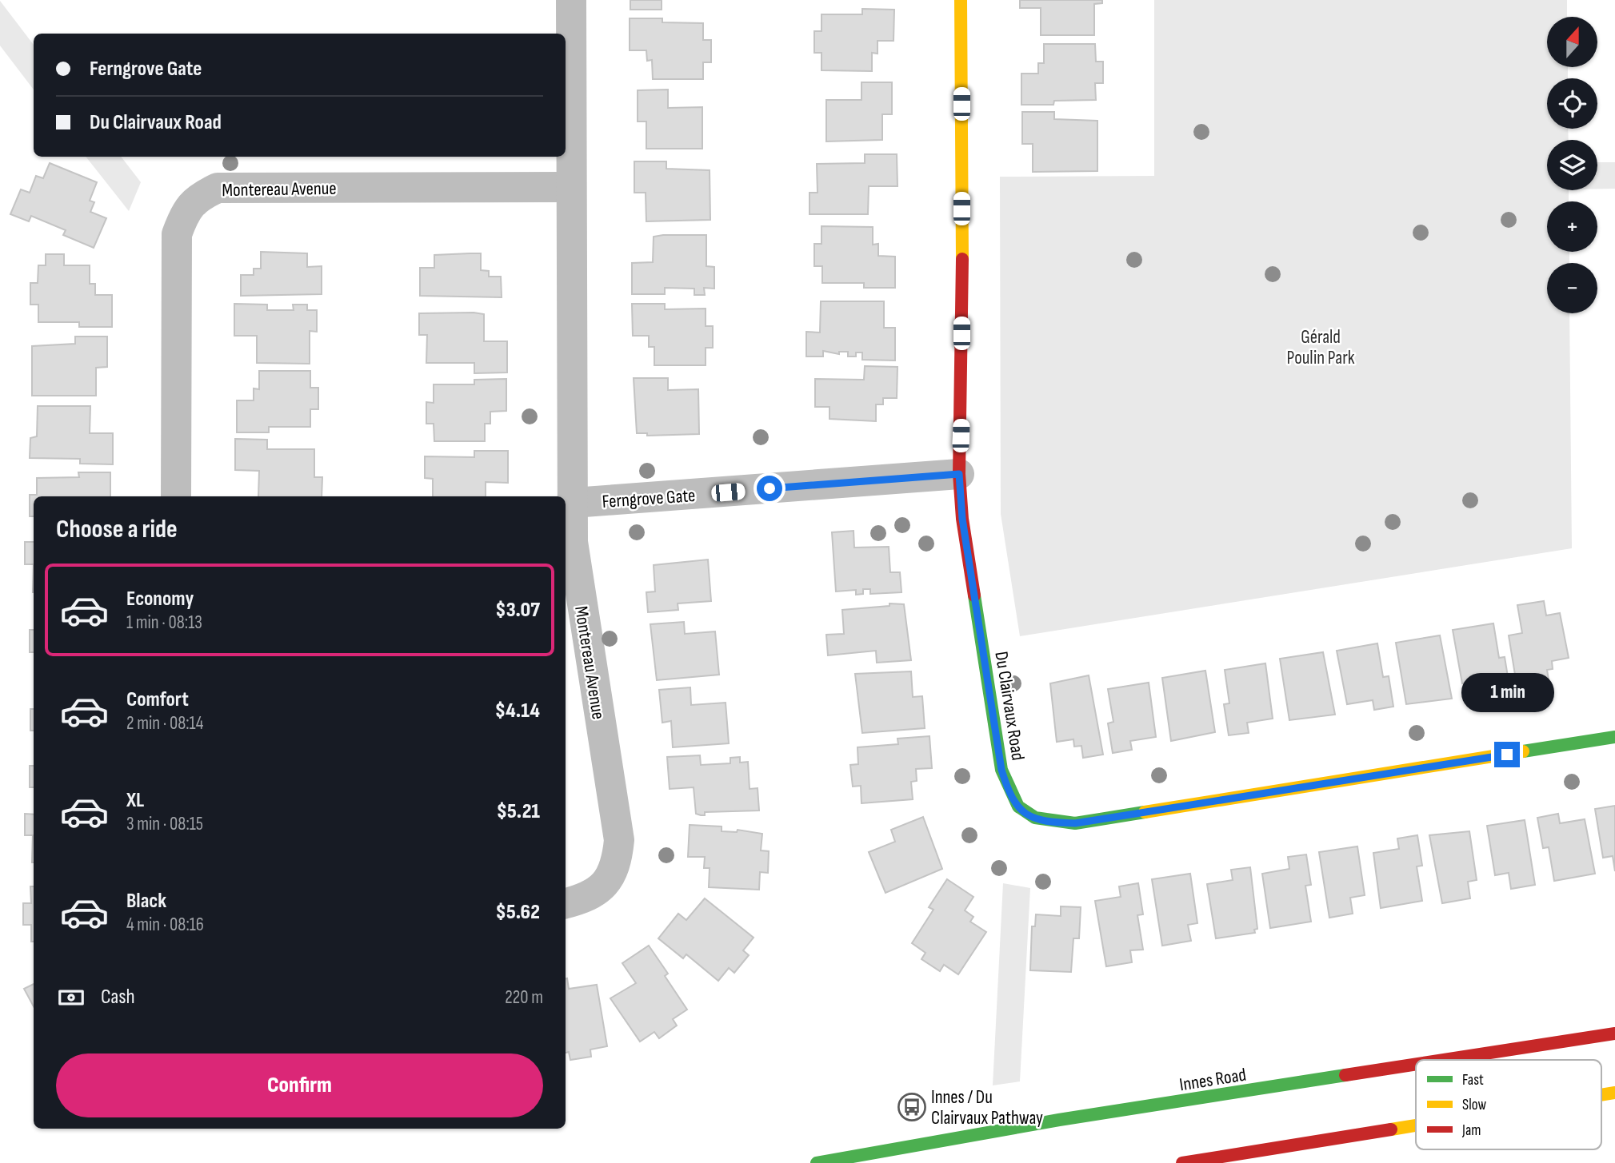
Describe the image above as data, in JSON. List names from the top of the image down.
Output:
{
  "streets": {
    "street": [
      "Montereau Avenue",
      "Ferngrove Gate",
      "Du Clairvaux Road",
      "Innes Road"
    ]
  },
  "crossings": [
    ["Montereau Avenue", "Ferngrove Gate"],
    ["Ferngrove Gate", "Du Clairvaux Road"]
  ],
  "parks": ["Gérald Poulin Park"],
  "places": {
    "bus stop": ["Innes / Du Clairvaux Pathway"]
  },
  "legend": ["Fast", "Slow", "Jam"],
  "north": "top",
  "page": {
    "map_buttons": ["+", "−"],
    "banner": ["Ferngrove Gate", "Du Clairvaux Road"],
    "heading": "Choose a ride",
    "list": [
      {
        "name": "Economy",
        "note": "1 min · 08:13",
        "value": "$3.07"
      },
      {
        "name": "Comfort",
        "note": "2 min · 08:14",
        "value": "$4.14"
      },
      {
        "name": "XL",
        "note": "3 min · 08:15",
        "value": "$5.21"
      },
      {
        "name": "Black",
        "note": "4 min · 08:16",
        "value": "$5.62"
      }
    ],
    "bubble": "1 min",
    "pay": ["Cash", "220 m"],
    "buttons": "Confirm"
  }
}
